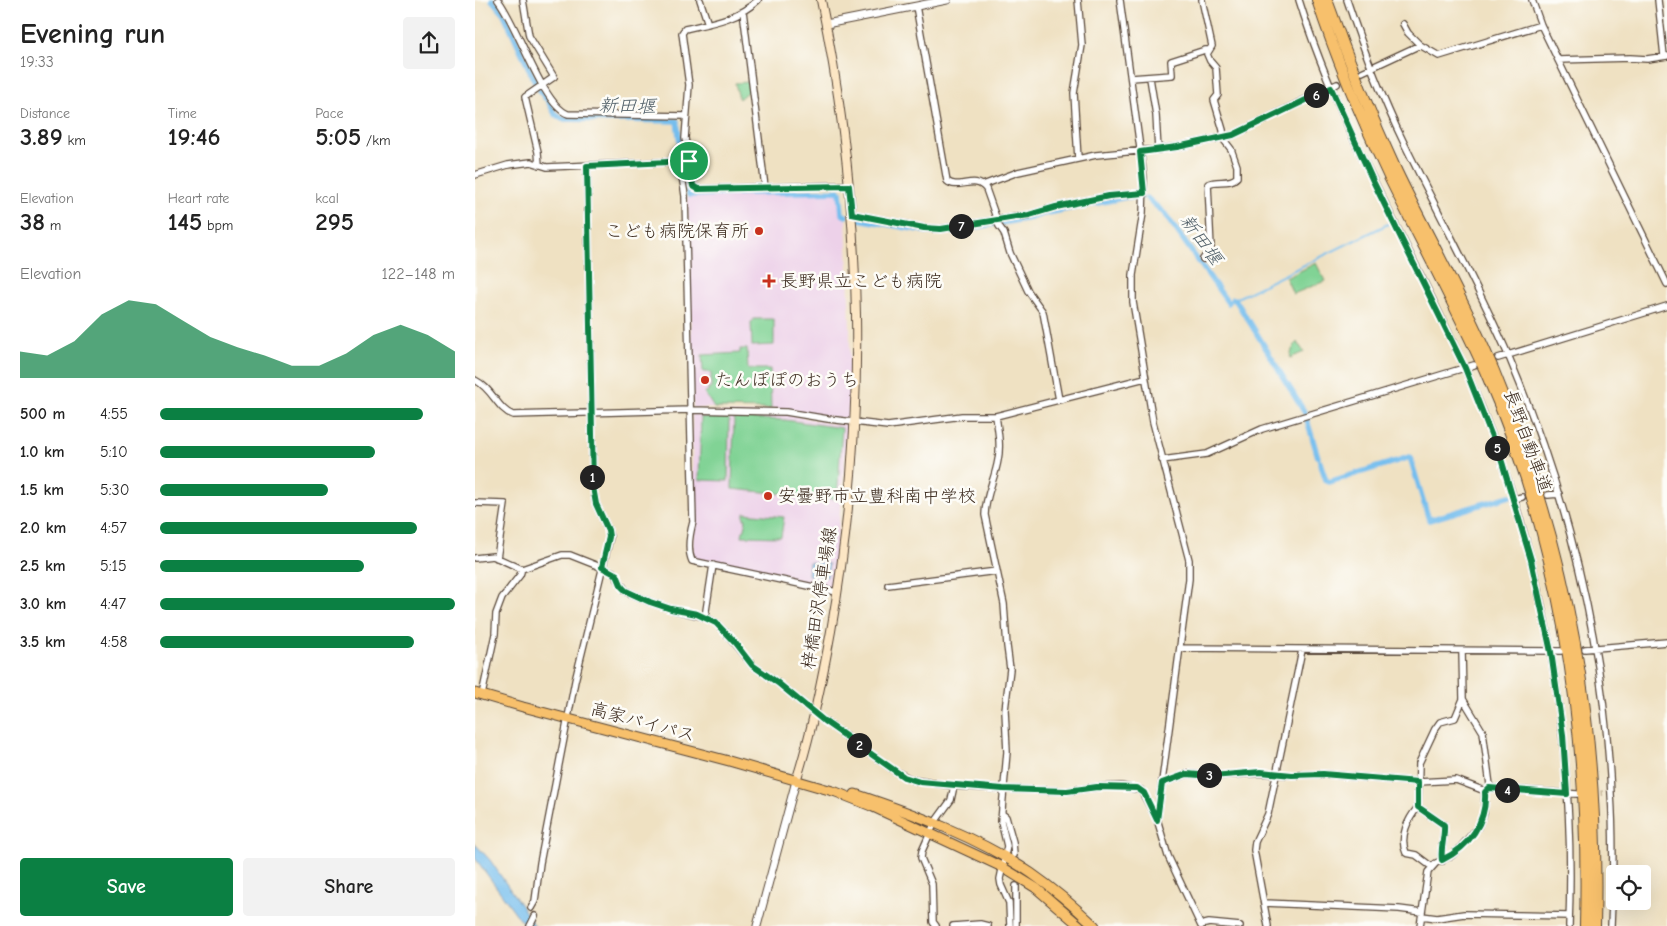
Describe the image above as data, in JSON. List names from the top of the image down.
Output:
{
  "streets": {
    "highway": ["長野自動車道", "高家バイパス"],
    "main road": ["梓橋田沢停車場線"]
  },
  "crossings": [
    ["梓橋田沢停車場線", "高家バイパス"]
  ],
  "water": ["新田堰"],
  "places": {
    "other": ["こども病院保育所", "たんぽぽのおうち", "安曇野市立豊科南中学校"],
    "health": ["長野県立こども病院"]
  },
  "page": {
    "heading": ["Evening run", "19:33"],
    "pins": [
      "6",
      "7",
      "5",
      "1",
      "2",
      "3",
      "4"
    ],
    "stats": [
      ["Distance", "3.89 km"],
      ["Time", "19:46"],
      ["Pace", "5:05 /km"],
      ["Elevation", "38 m"],
      ["Heart rate", "145 bpm"],
      ["kcal", "295"]
    ],
    "chart": ["Elevation", "122–148 m"],
    "list": [
      {
        "name": "500 m",
        "note": "4:55"
      },
      {
        "name": "1.0 km",
        "note": "5:10"
      },
      {
        "name": "1.5 km",
        "note": "5:30"
      },
      {
        "name": "2.0 km",
        "note": "4:57"
      },
      {
        "name": "2.5 km",
        "note": "5:15"
      },
      {
        "name": "3.0 km",
        "note": "4:47"
      },
      {
        "name": "3.5 km",
        "note": "4:58"
      }
    ],
    "buttons": ["Save", "Share"]
  }
}
